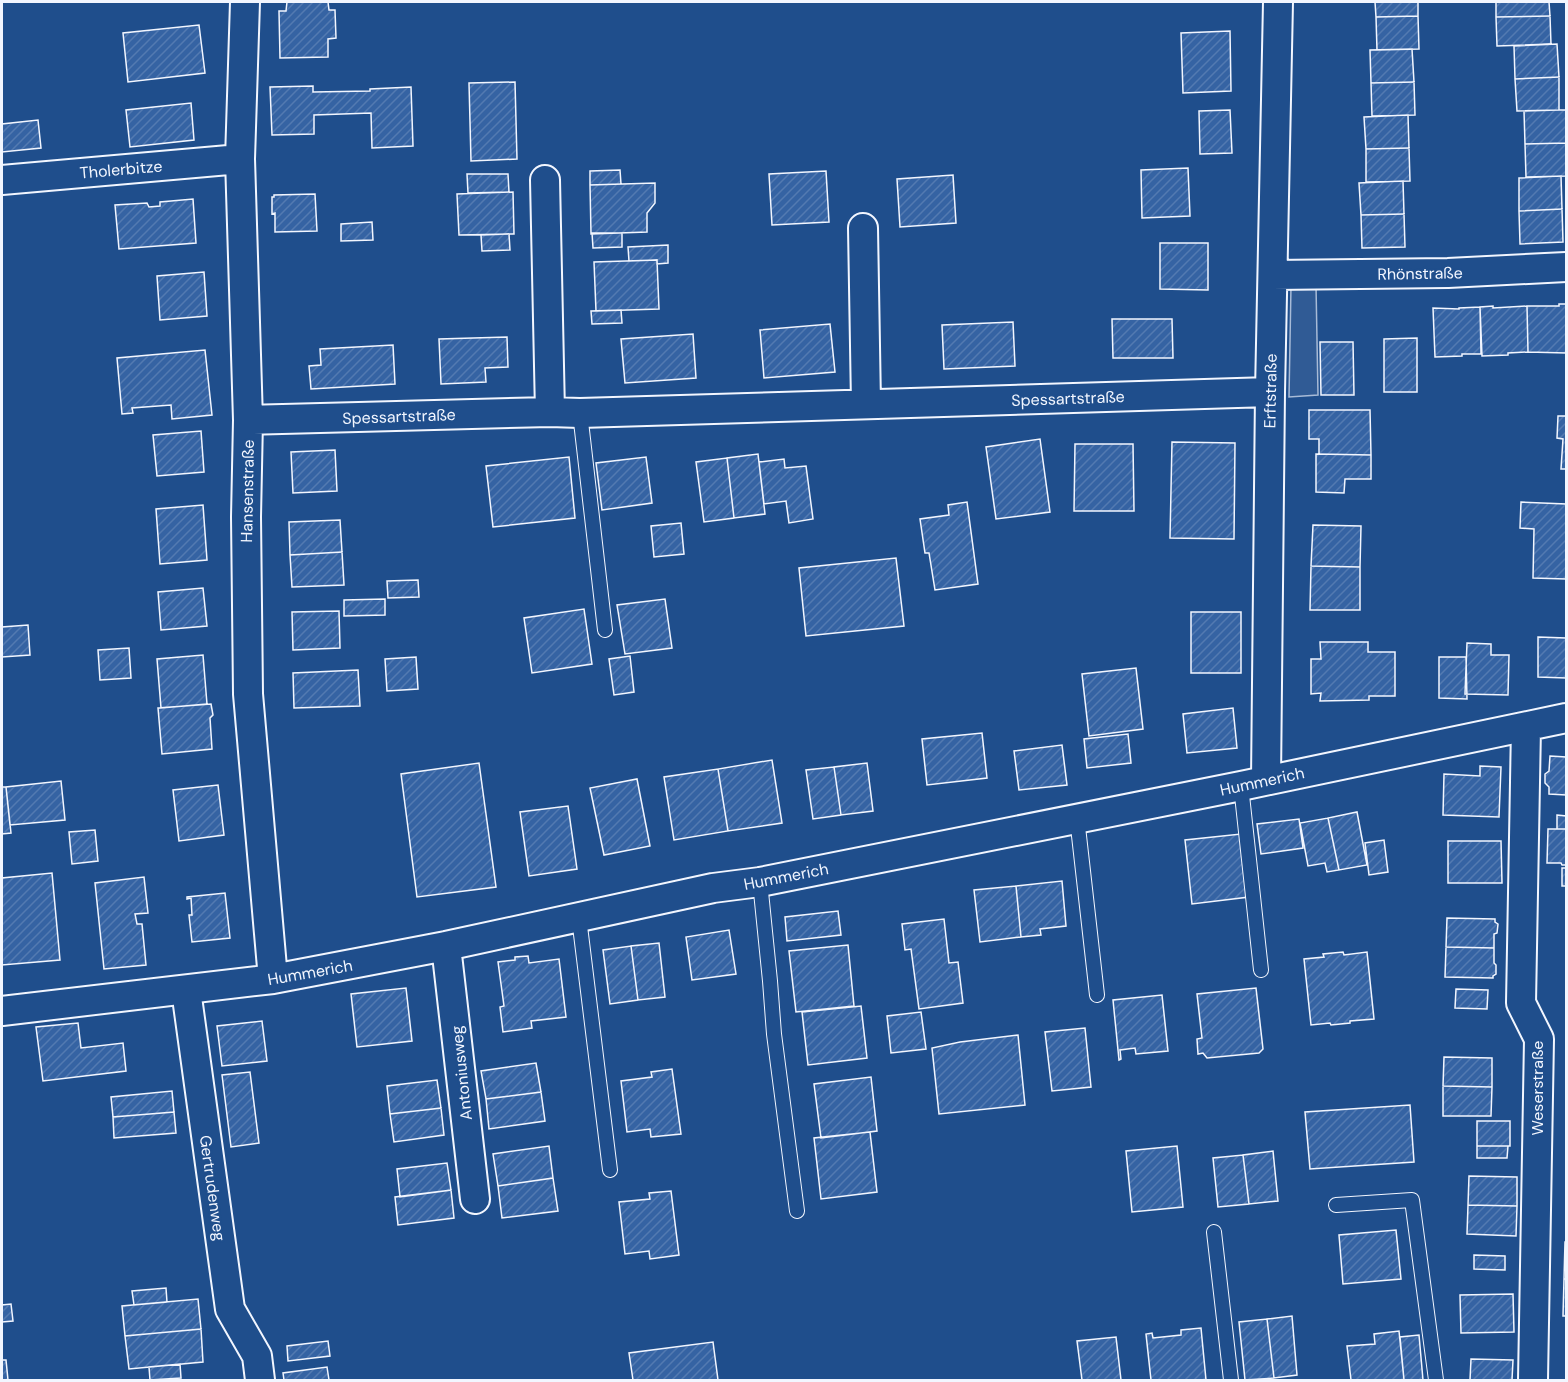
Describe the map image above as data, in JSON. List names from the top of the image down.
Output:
{
  "streets": {
    "street": [
      "Tholerbitze",
      "Rhönstraße",
      "Erftstraße",
      "Spessartstraße",
      "Hansenstraße",
      "Hummerich",
      "Antoniusweg",
      "Weserstraße",
      "Gertrudenweg"
    ]
  },
  "crossings": [
    ["Tholerbitze", "Hansenstraße"],
    ["Rhönstraße", "Erftstraße"],
    ["Erftstraße", "Spessartstraße"],
    ["Erftstraße", "Hummerich"],
    ["Spessartstraße", "Hansenstraße"],
    ["Hansenstraße", "Hummerich"],
    ["Hummerich", "Antoniusweg"],
    ["Hummerich", "Weserstraße"],
    ["Hummerich", "Gertrudenweg"]
  ]
}
